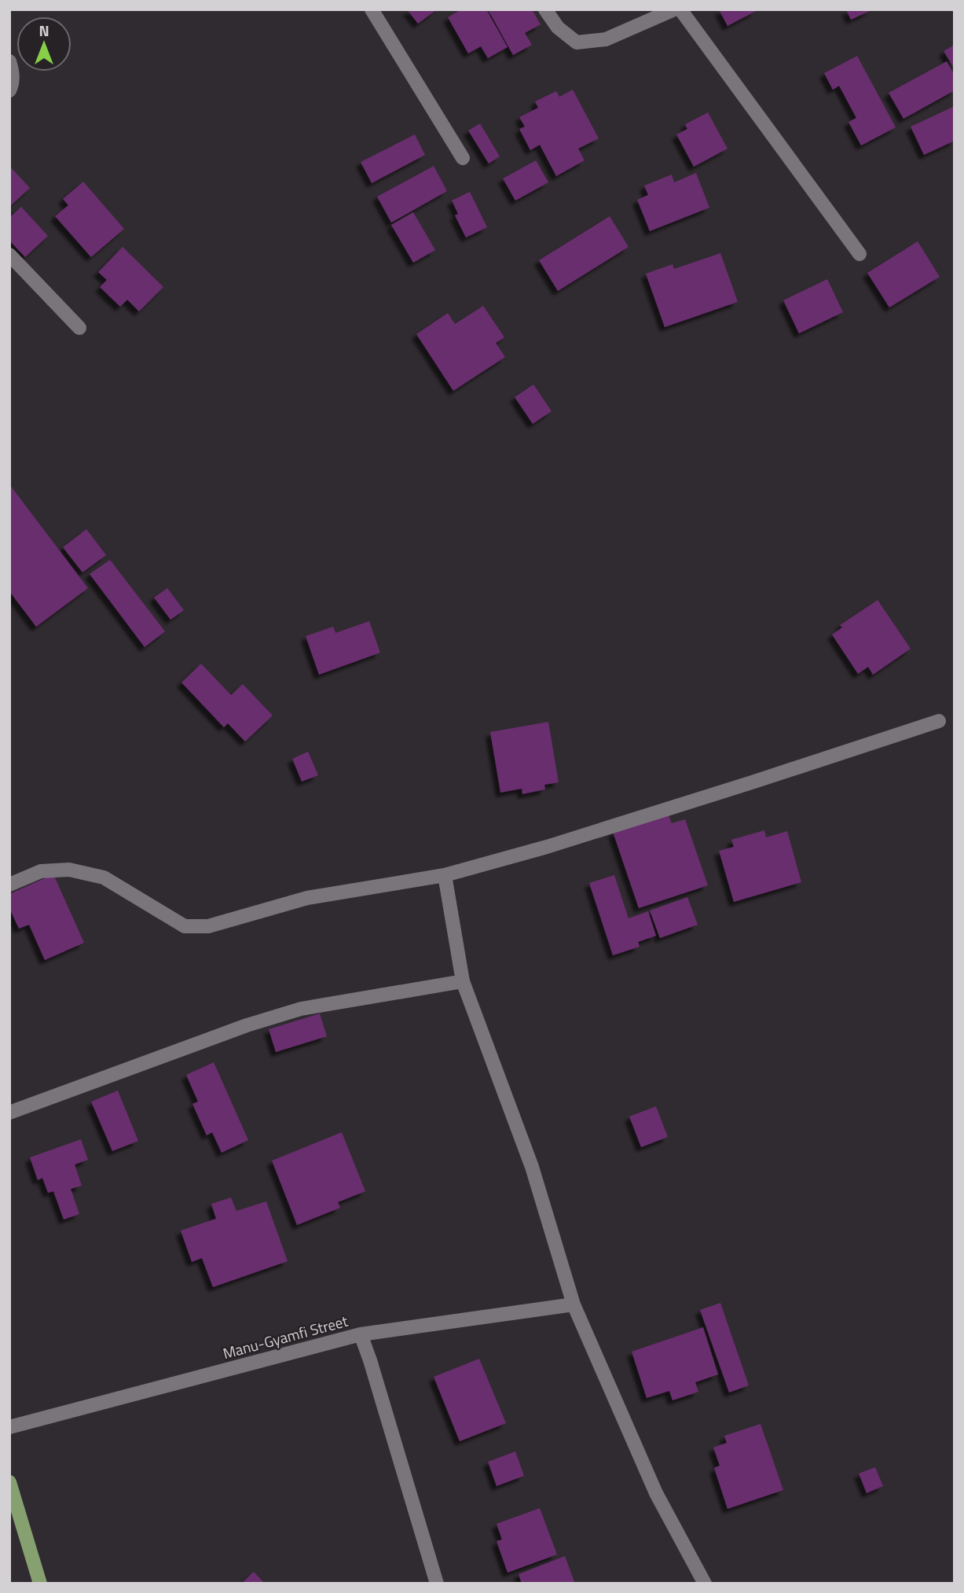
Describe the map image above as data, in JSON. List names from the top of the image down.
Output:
{
  "streets": {
    "street": ["Manu-Gyamfi Street"]
  },
  "north": "top"
}
